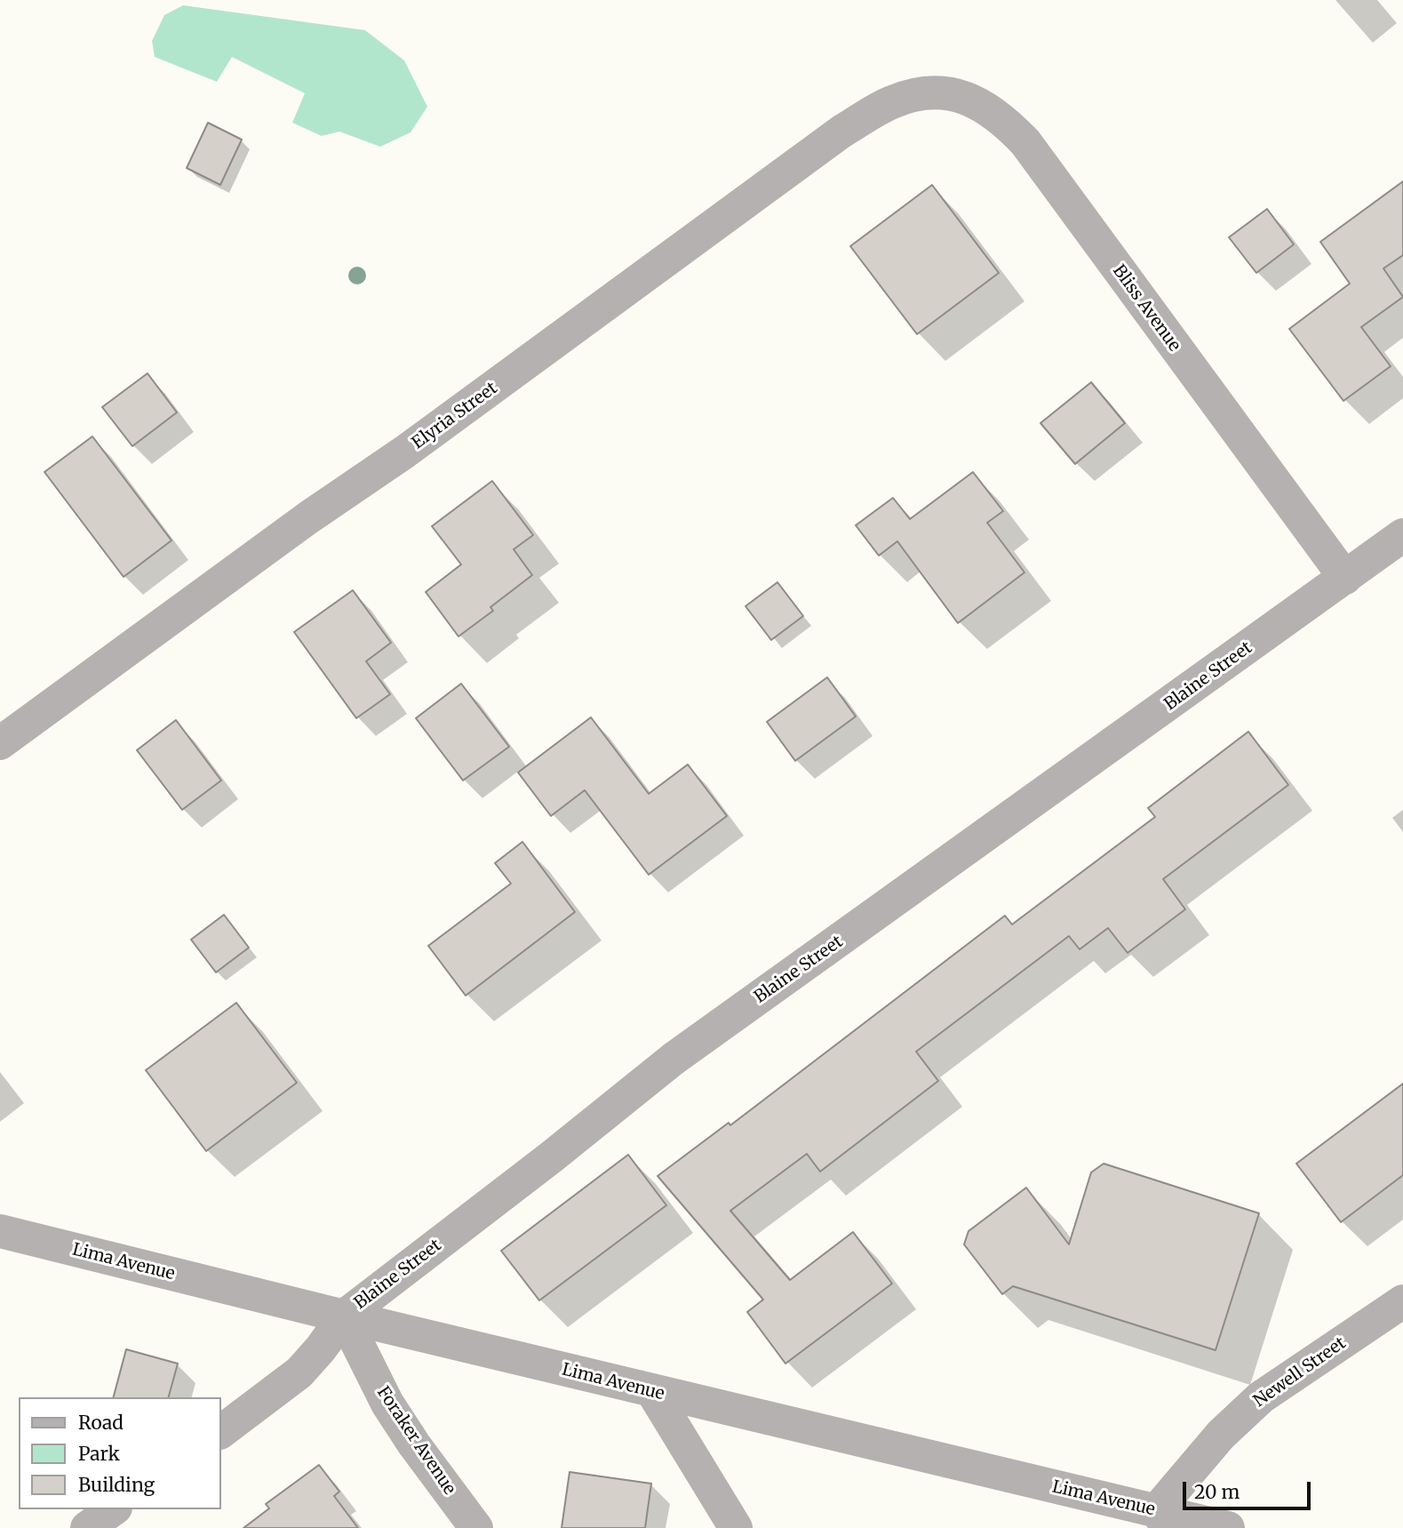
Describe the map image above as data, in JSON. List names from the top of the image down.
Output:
{
  "streets": {
    "street": [
      "Bliss Avenue",
      "Elyria Street",
      "Blaine Street",
      "Lima Avenue",
      "Newell Street",
      "Foraker Avenue"
    ]
  },
  "crossings": [
    ["Bliss Avenue", "Elyria Street"],
    ["Bliss Avenue", "Blaine Street"],
    ["Blaine Street", "Lima Avenue"],
    ["Blaine Street", "Foraker Avenue"],
    ["Lima Avenue", "Newell Street"],
    ["Lima Avenue", "Foraker Avenue"]
  ],
  "legend": ["Road", "Park", "Building"],
  "scale_bar": "20 m"
}
